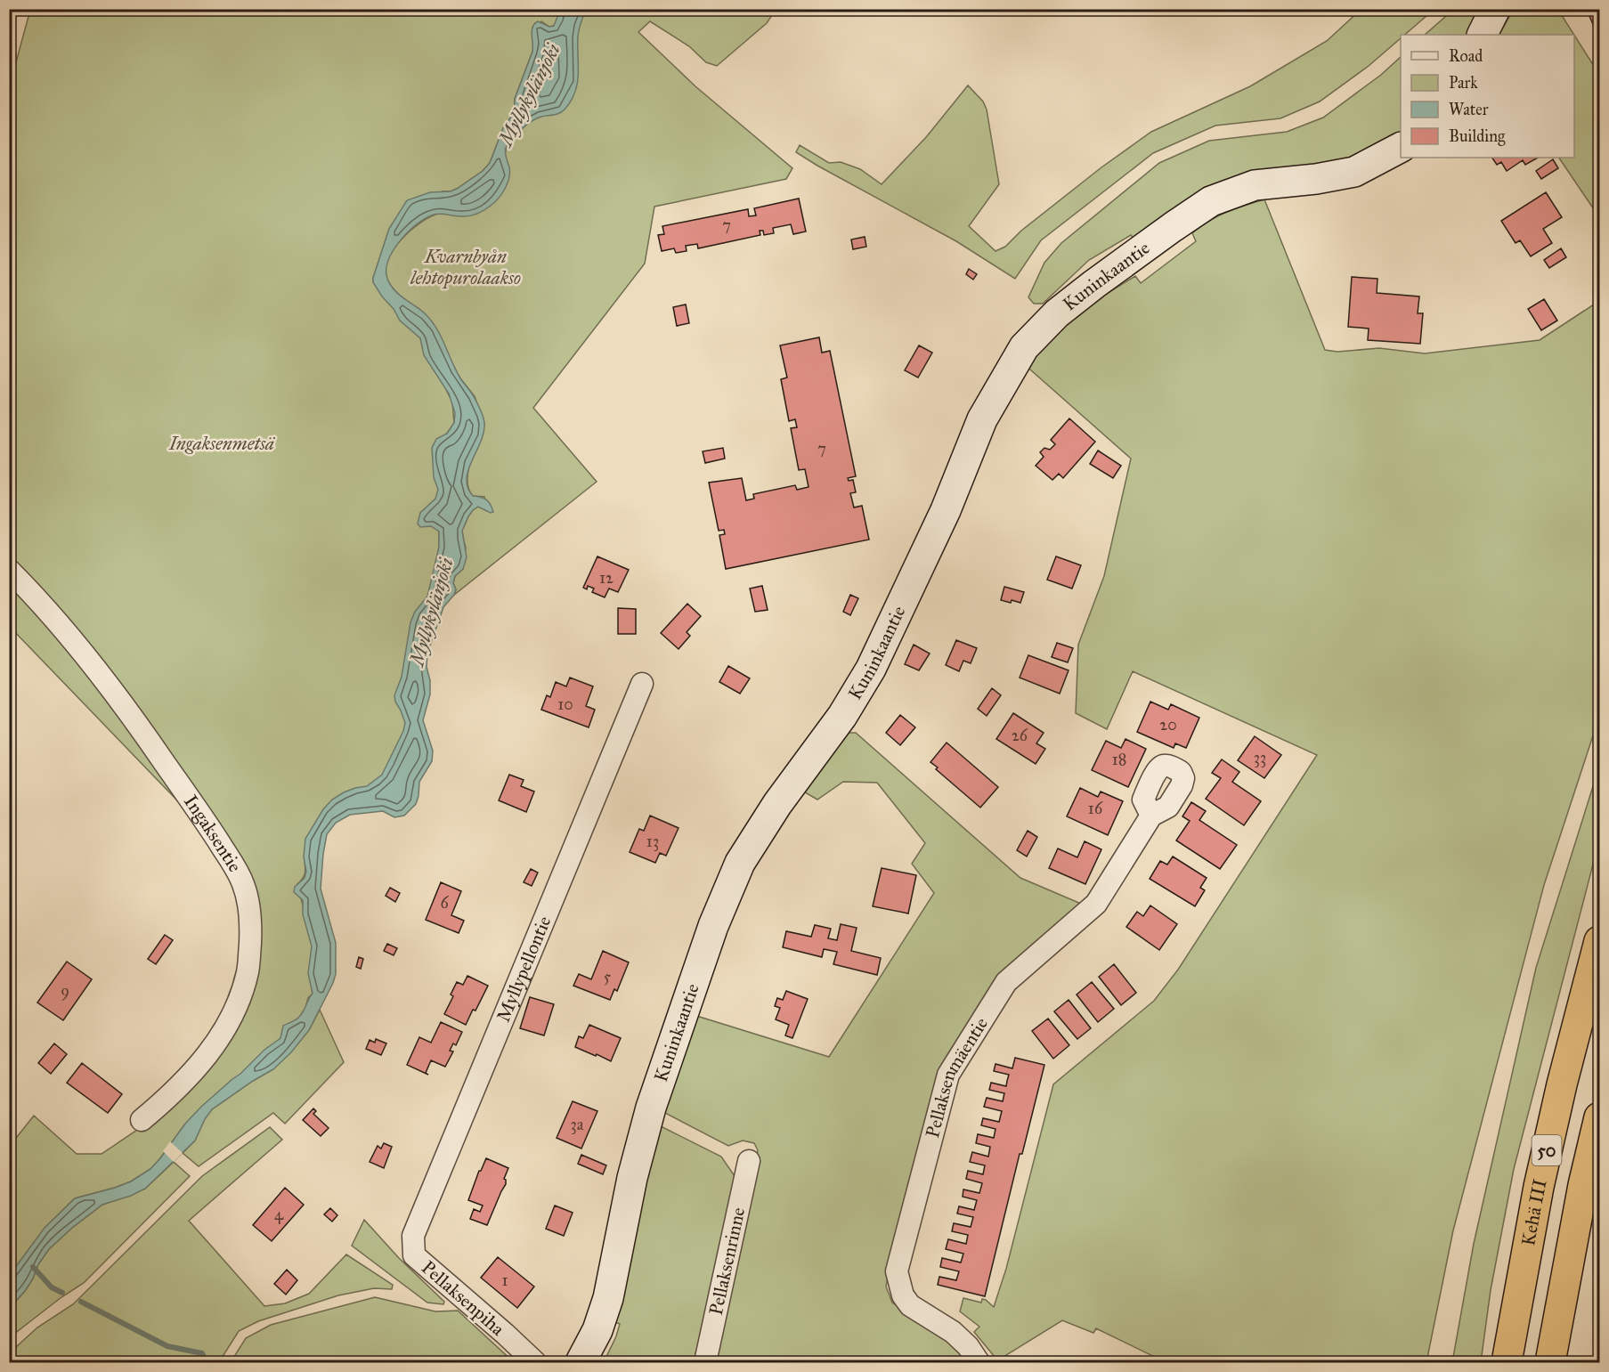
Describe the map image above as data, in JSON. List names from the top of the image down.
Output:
{
  "streets": {
    "highway": ["50", "Kehä III"],
    "main road": ["Kuninkaantie"],
    "street": [
      "Ingaksentie",
      "Myllypellontie",
      "Pellaksenmäentie",
      "Pellaksenrinne",
      "Pellaksenpiha"
    ]
  },
  "crossings": [
    ["Myllypellontie", "Pellaksenpiha"]
  ],
  "water": ["Myllykylänjoki"],
  "parks": ["Kvarnbyån lehtopurolaakso", "Ingaksenmetsä"],
  "house_numbers": [
    "7",
    "7",
    "12",
    "10",
    "20",
    "26",
    "33",
    "18",
    "16",
    "13",
    "6",
    "5",
    "9",
    "3a",
    "4",
    "1"
  ],
  "legend": [
    "Road",
    "Park",
    "Water",
    "Building"
  ]
}
